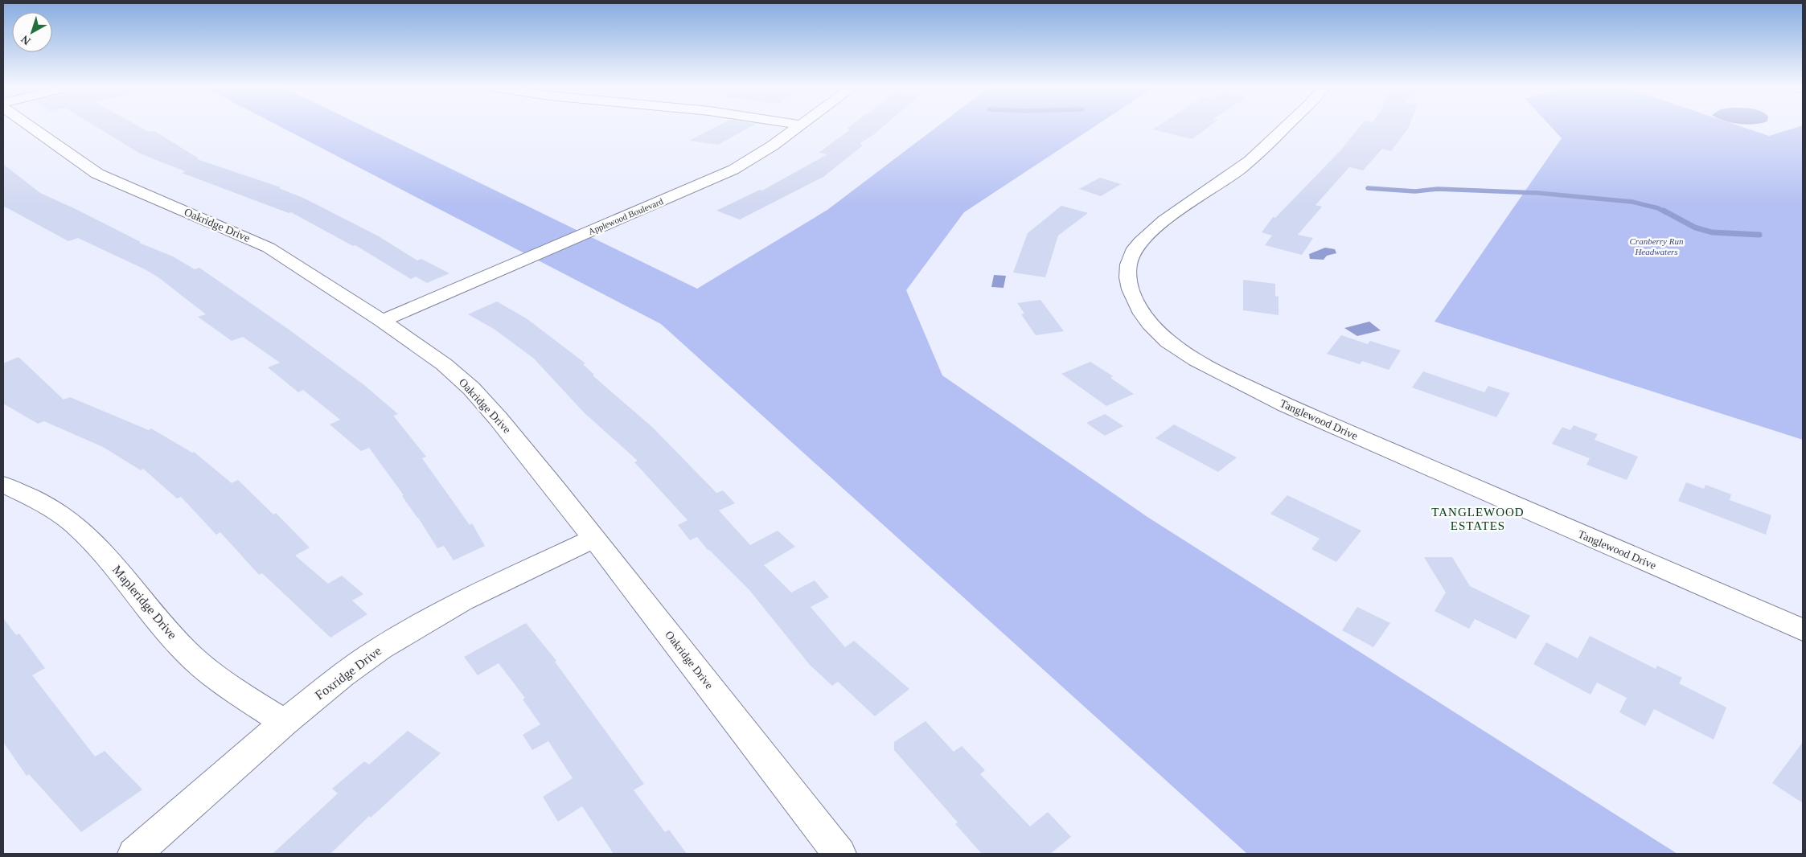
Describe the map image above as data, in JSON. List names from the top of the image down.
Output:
{
  "streets": {
    "street": [
      "Applewood Boulevard",
      "Oakridge Drive",
      "Tanglewood Drive",
      "Mapleridge Drive",
      "Foxridge Drive"
    ]
  },
  "crossings": [
    ["Applewood Boulevard", "Oakridge Drive"],
    ["Oakridge Drive", "Foxridge Drive"],
    ["Mapleridge Drive", "Foxridge Drive"]
  ],
  "districts": ["TANGLEWOOD ESTATES"],
  "parks": ["Cranberry Run Headwaters"],
  "north": "bottom left"
}
